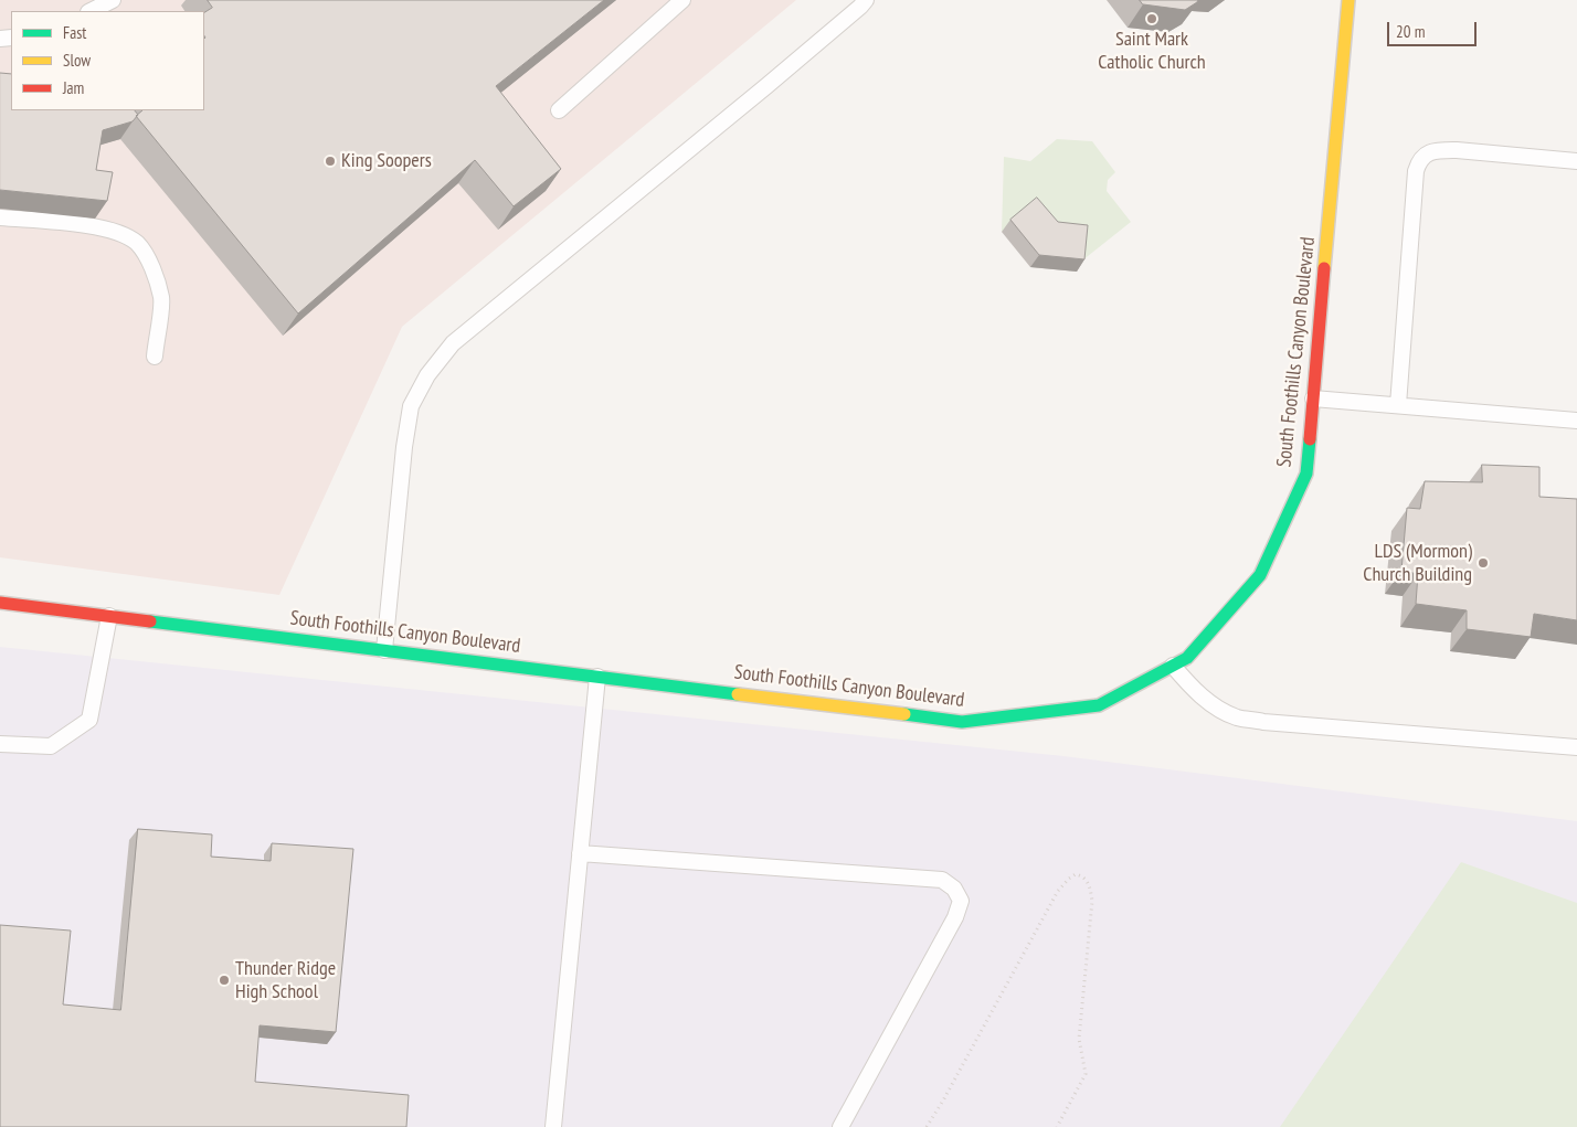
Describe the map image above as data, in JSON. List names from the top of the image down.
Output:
{
  "streets": {
    "street": ["South Foothills Canyon Boulevard"]
  },
  "places": [
    "Saint Mark Catholic Church",
    "King Soopers",
    "LDS (Mormon) Church Building",
    "Thunder Ridge High School"
  ],
  "legend": ["Fast", "Slow", "Jam"],
  "scale_bar": "20 m"
}
